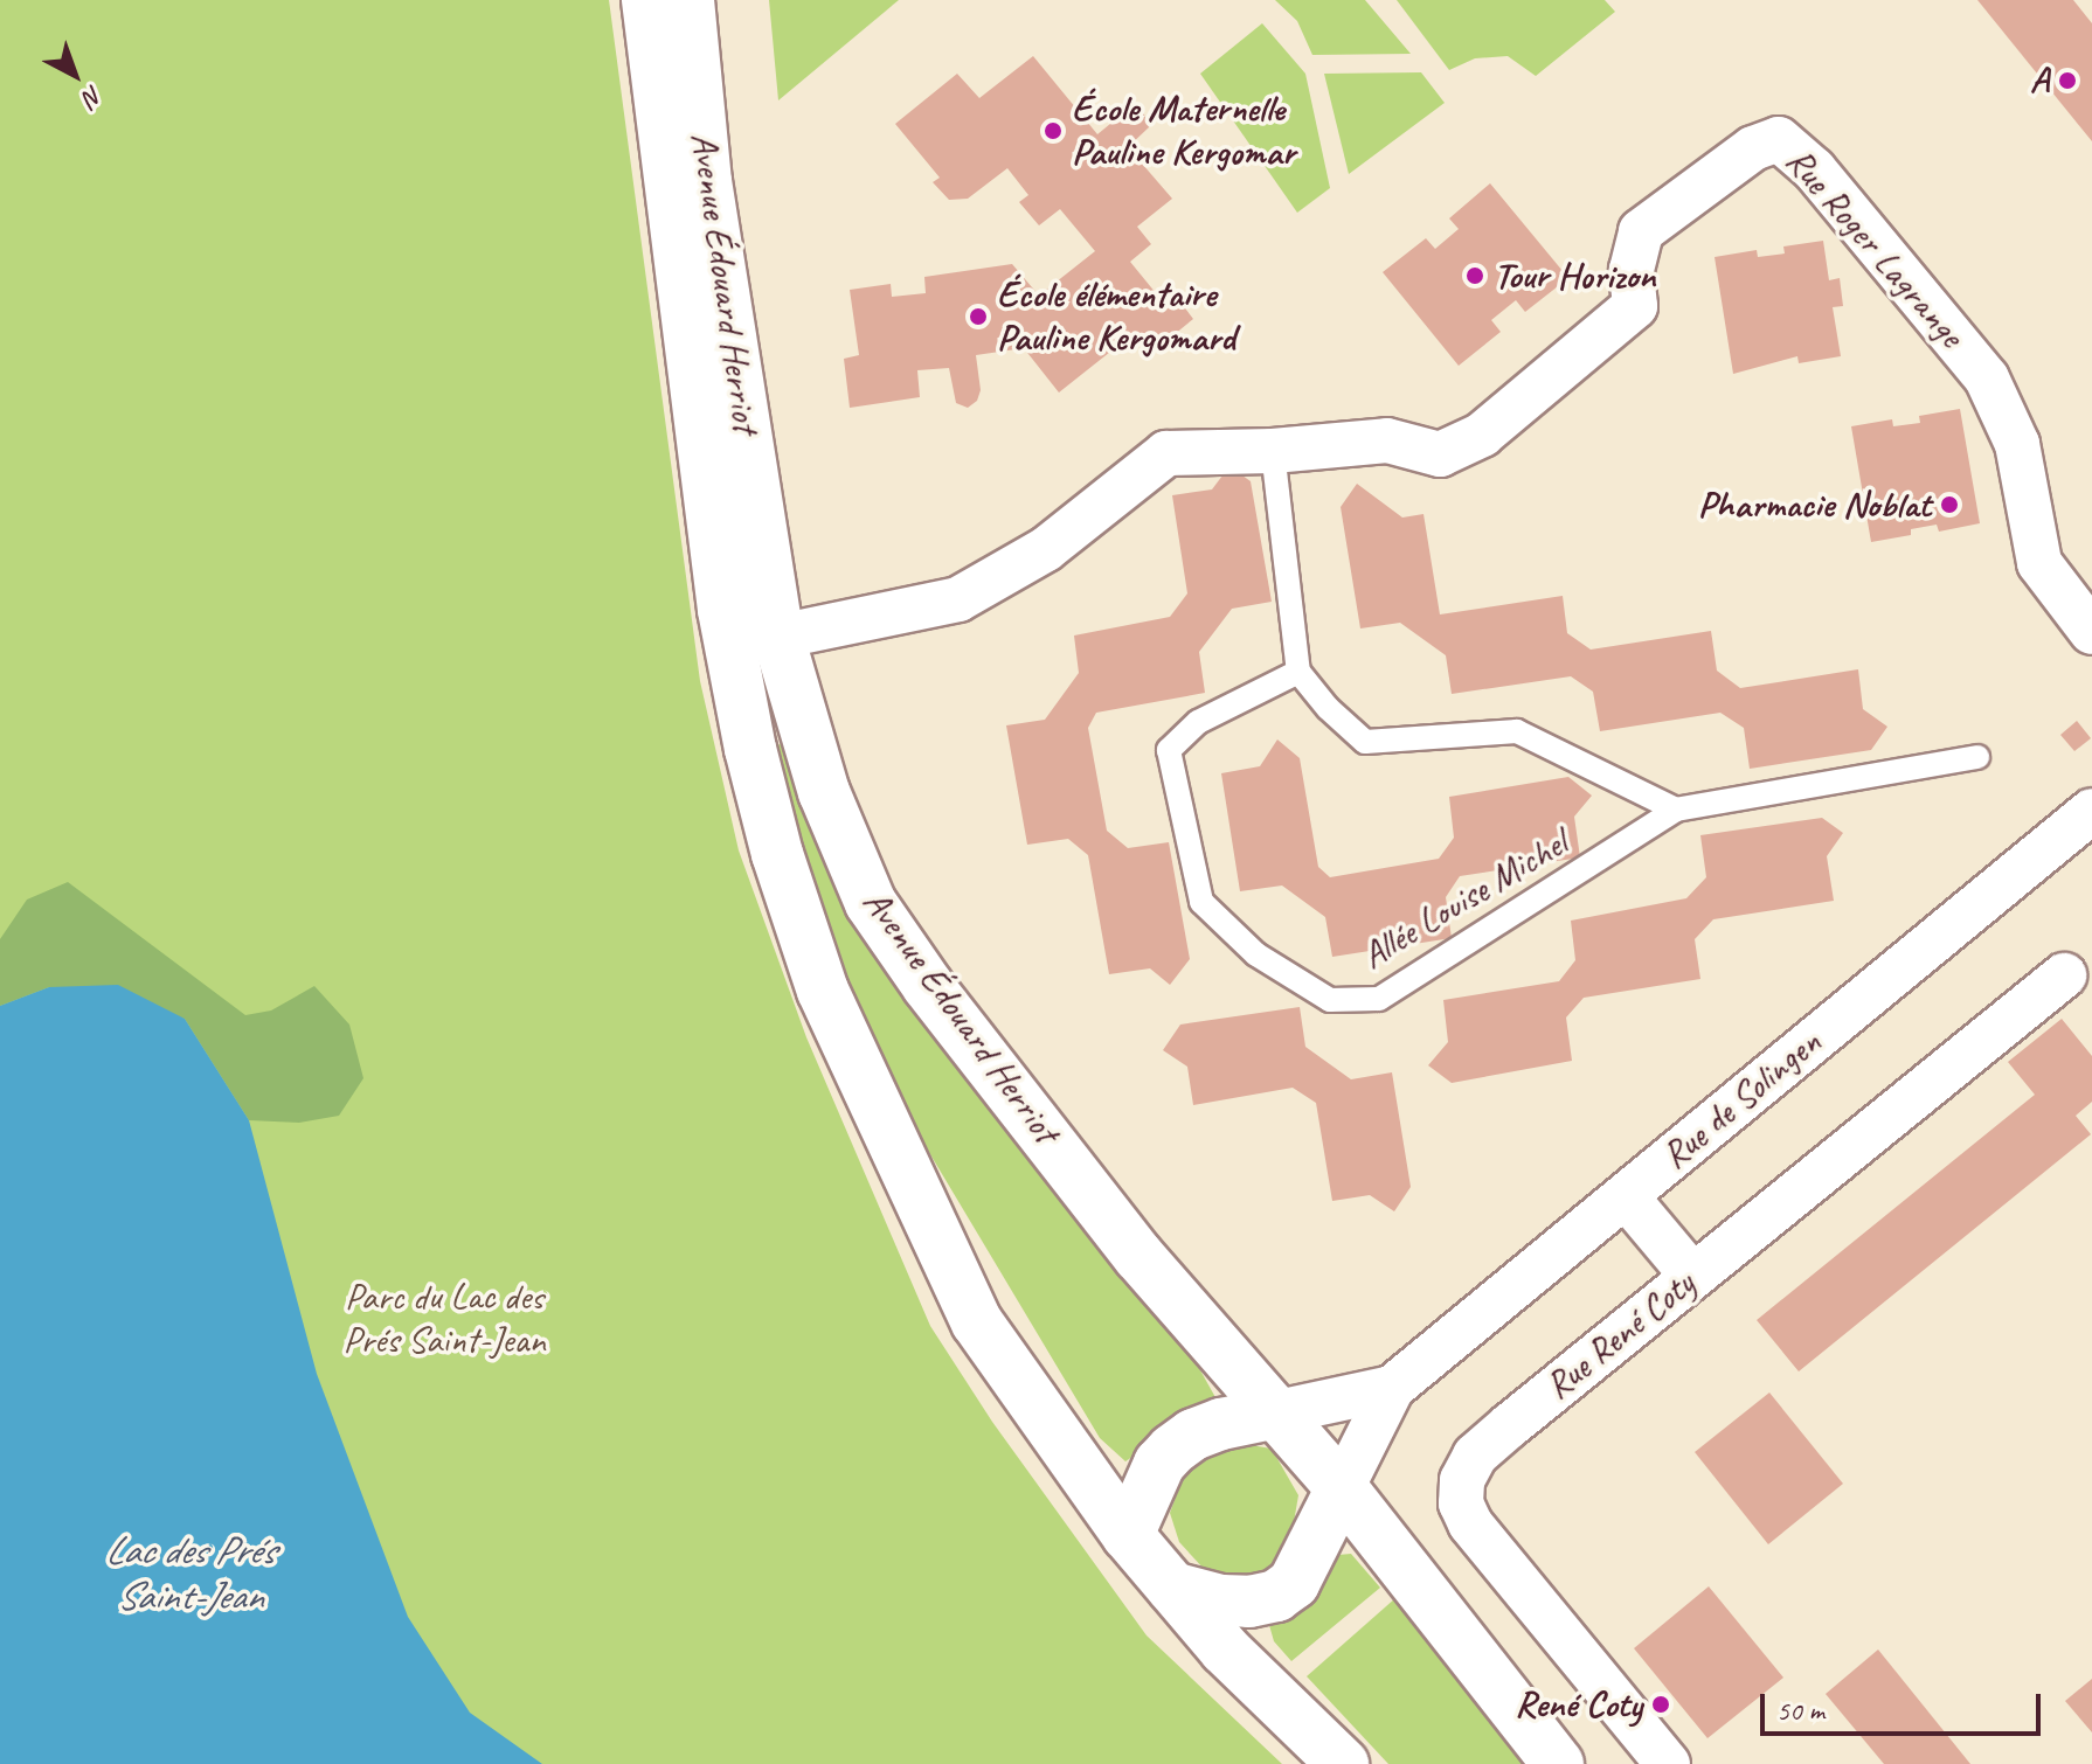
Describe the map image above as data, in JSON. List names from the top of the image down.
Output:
{
  "streets": {
    "main road": ["Avenue Édouard Herriot"],
    "street": ["Rue Roger Lagrange", "Rue de Solingen", "Rue René Coty"],
    "lane": ["Allée Louise Michel"]
  },
  "crossings": [
    ["Rue Roger Lagrange", "Avenue Édouard Herriot"],
    ["Avenue Édouard Herriot", "Rue de Solingen"]
  ],
  "water": ["Lac des Prés Saint-Jean"],
  "parks": ["Parc du Lac des Prés Saint-Jean"],
  "places": [
    "A",
    "École Maternelle Pauline Kergomar",
    "Tour Horizon",
    "École élémentaire Pauline Kergomard",
    "Pharmacie Noblat",
    "René Coty"
  ],
  "scale_bar": "50 m",
  "north": "bottom right"
}
